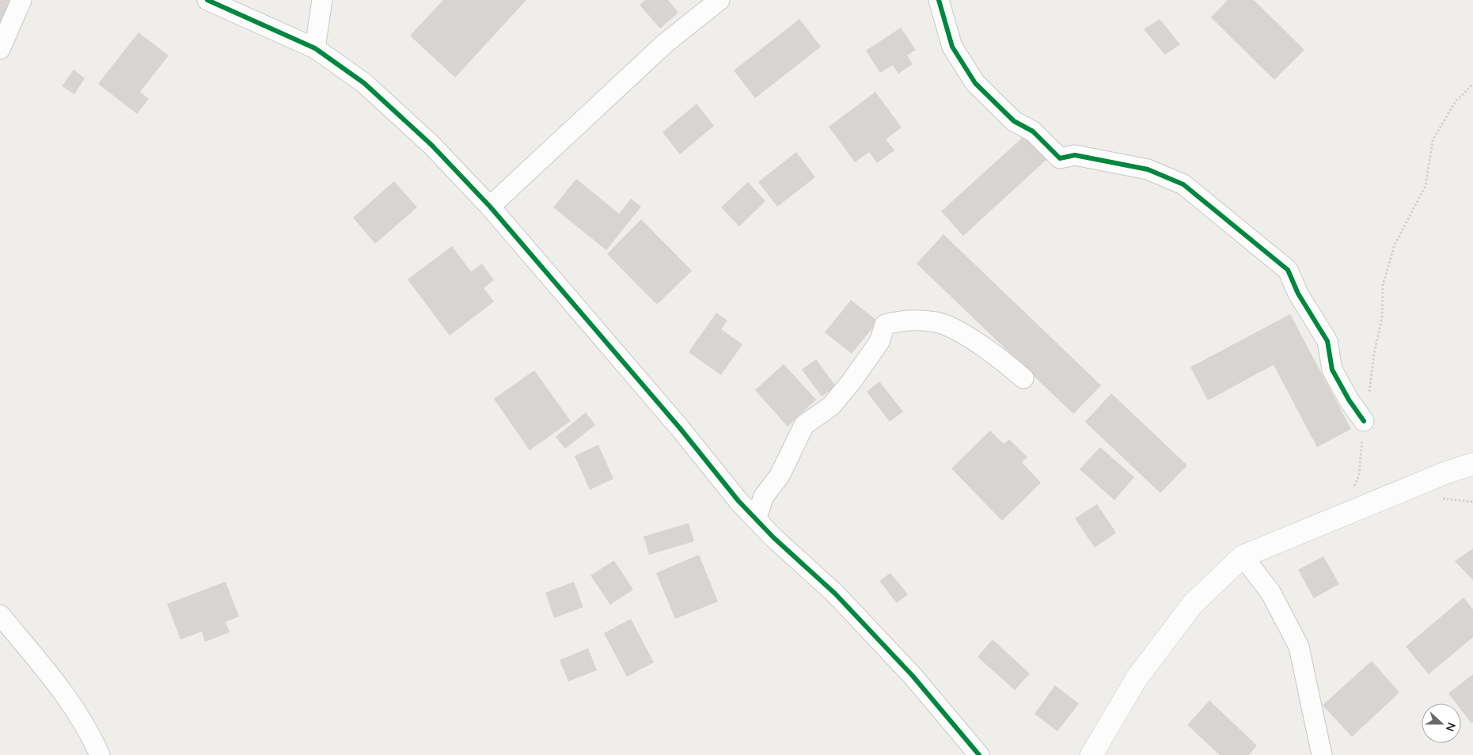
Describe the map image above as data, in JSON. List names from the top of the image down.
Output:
{
  "north": "right"
}
